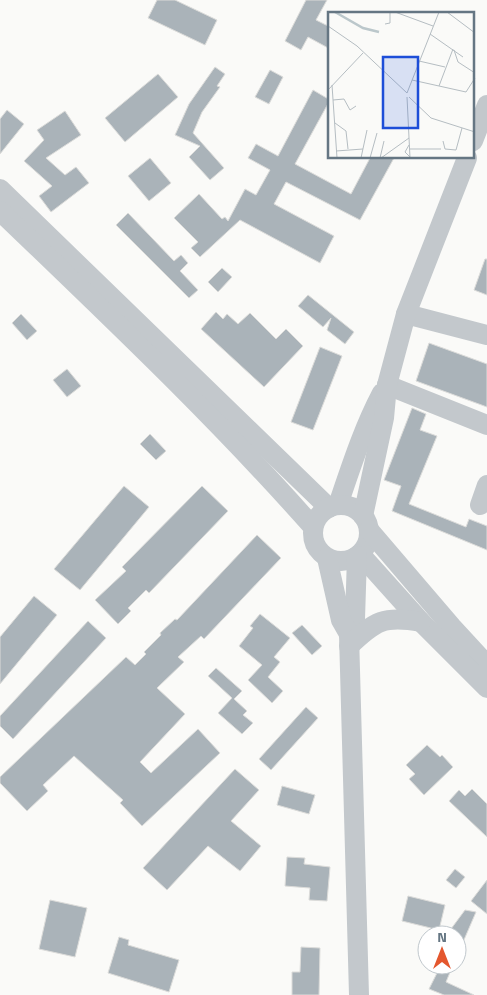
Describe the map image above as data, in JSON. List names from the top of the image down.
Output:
{
  "north": "top"
}
